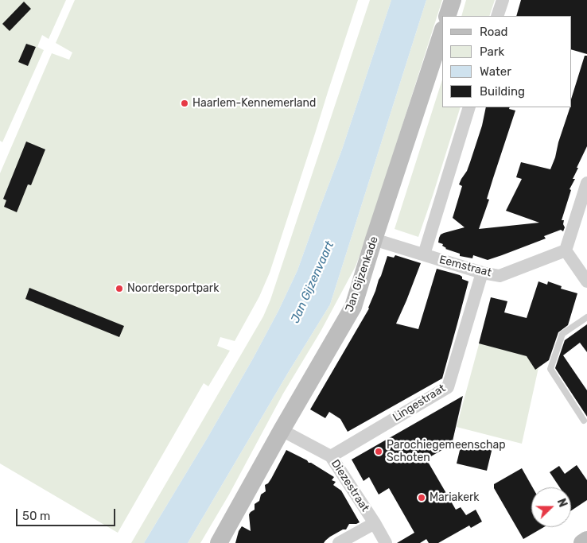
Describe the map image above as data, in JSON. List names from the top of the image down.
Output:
{
  "streets": {
    "street": [
      "Eemstraat",
      "Jan Gijzenkade",
      "Lingestraat",
      "Diezestraat"
    ]
  },
  "crossings": [
    ["Eemstraat", "Jan Gijzenkade"],
    ["Eemstraat", "Lingestraat"],
    ["Jan Gijzenkade", "Diezestraat"],
    ["Lingestraat", "Diezestraat"]
  ],
  "water": ["Jan Gijzenvaart"],
  "places": [
    "Haarlem-Kennemerland",
    "Noordersportpark",
    "Parochiegemeenschap Schoten",
    "Mariakerk"
  ],
  "legend": [
    "Road",
    "Park",
    "Water",
    "Building"
  ],
  "scale_bar": "50 m",
  "north": "right"
}
